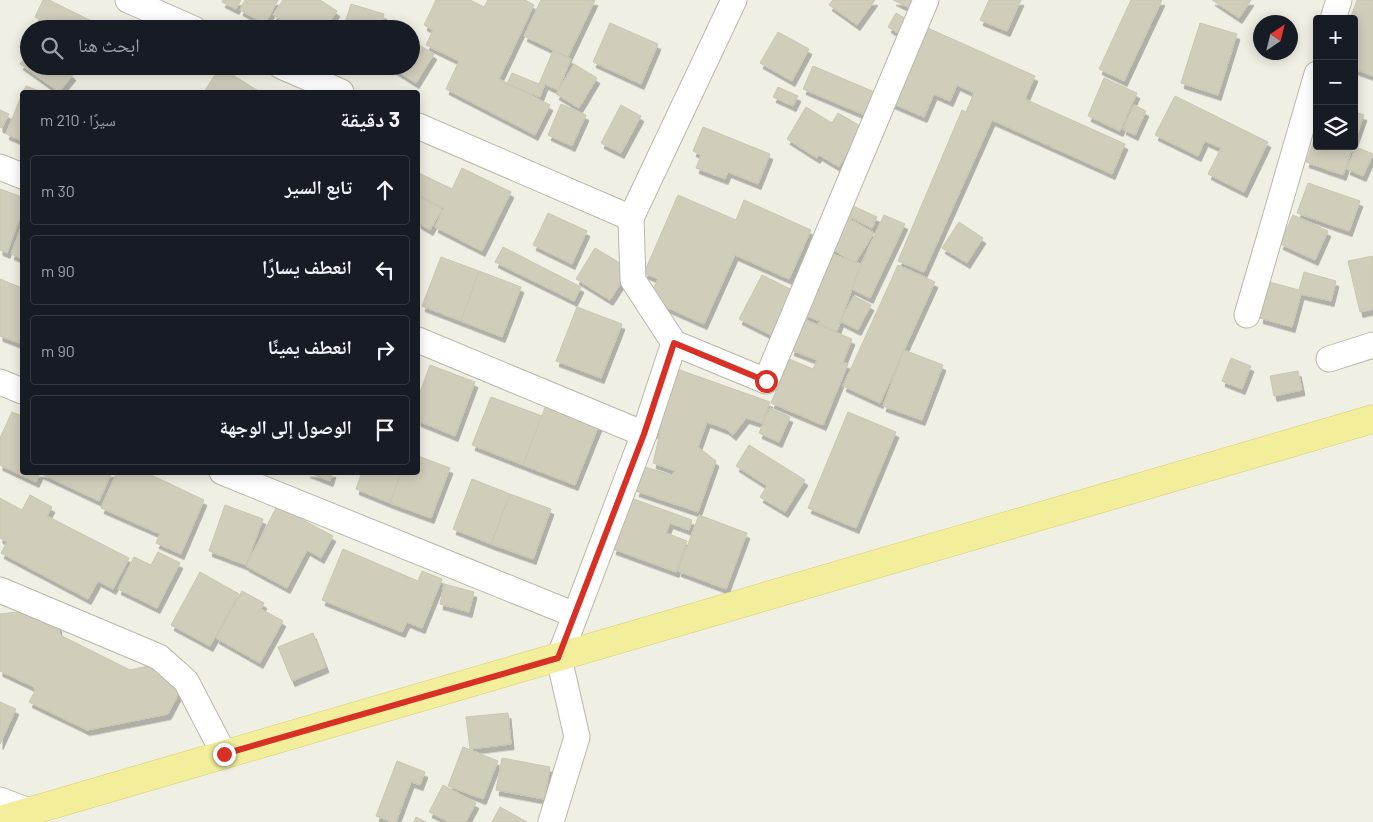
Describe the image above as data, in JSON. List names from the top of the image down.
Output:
{
  "north": "top right",
  "page": {
    "map_buttons": ["+", "−"],
    "search": "ابحث هنا",
    "heading": ["3 دقيقة", "سيرًا · 210 m"],
    "list": [
      ["تابع السير", "30 m"],
      ["انعطف يسارًا", "90 m"],
      ["انعطف يمينًا", "90 m"],
      "الوصول إلى الوجهة"
    ]
  }
}
